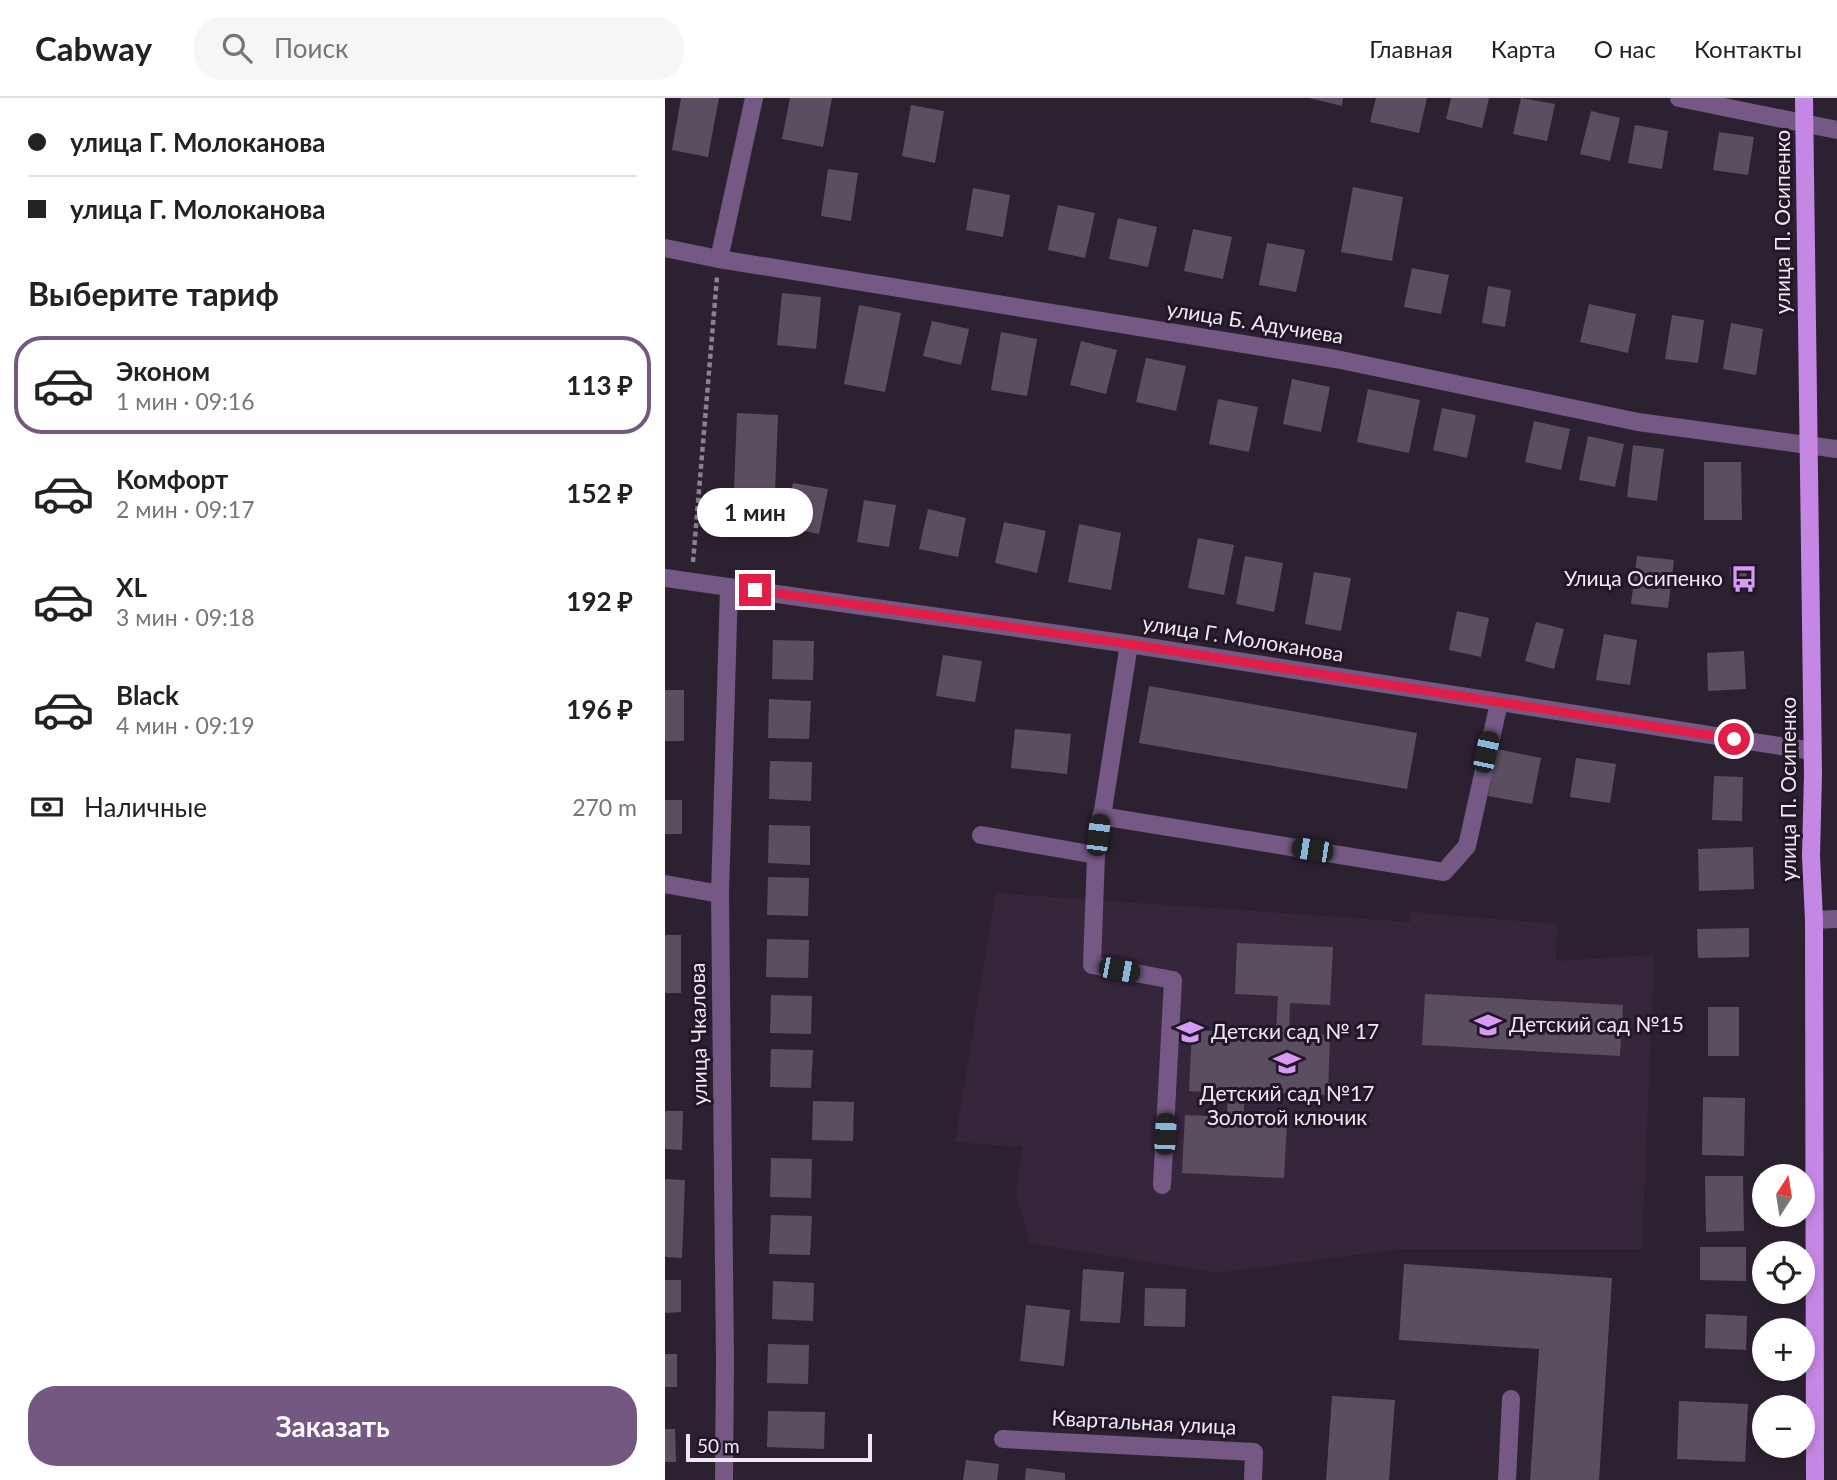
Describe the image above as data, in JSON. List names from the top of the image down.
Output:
{
  "streets": {
    "main road": ["улица П. Осипенко"],
    "street": [
      "улица Б. Адучиева",
      "улица Г. Молоканова",
      "улица Чкалова",
      "Квартальная улица"
    ]
  },
  "crossings": [
    ["улица П. Осипенко", "улица Б. Адучиева"],
    ["улица П. Осипенко", "улица Г. Молоканова"],
    ["улица Г. Молоканова", "улица Чкалова"]
  ],
  "places": {
    "bus stop": ["Улица Осипенко"],
    "school or university": ["Детский сад №15", "Детски сад № 17", "Детский сад №17 Золотой ключик"]
  },
  "scale_bar": "50 m",
  "north": "top",
  "page": {
    "header": "Cabway",
    "search": "Поиск",
    "nav": [
      "Главная",
      "Карта",
      "О нас",
      "Контакты"
    ],
    "banner": ["улица Г. Молоканова", "улица Г. Молоканова"],
    "heading": "Выберите тариф",
    "list": [
      {
        "name": "Эконом",
        "note": "1 мин · 09:16",
        "value": "113 ₽"
      },
      {
        "name": "Комфорт",
        "note": "2 мин · 09:17",
        "value": "152 ₽"
      },
      {
        "name": "XL",
        "note": "3 мин · 09:18",
        "value": "192 ₽"
      },
      {
        "name": "Black",
        "note": "4 мин · 09:19",
        "value": "196 ₽"
      }
    ],
    "bubble": "1 мин",
    "pay": ["Наличные", "270 m"],
    "map_buttons": ["+", "−"],
    "buttons": "Заказать",
    "scale": "50 m"
  }
}
